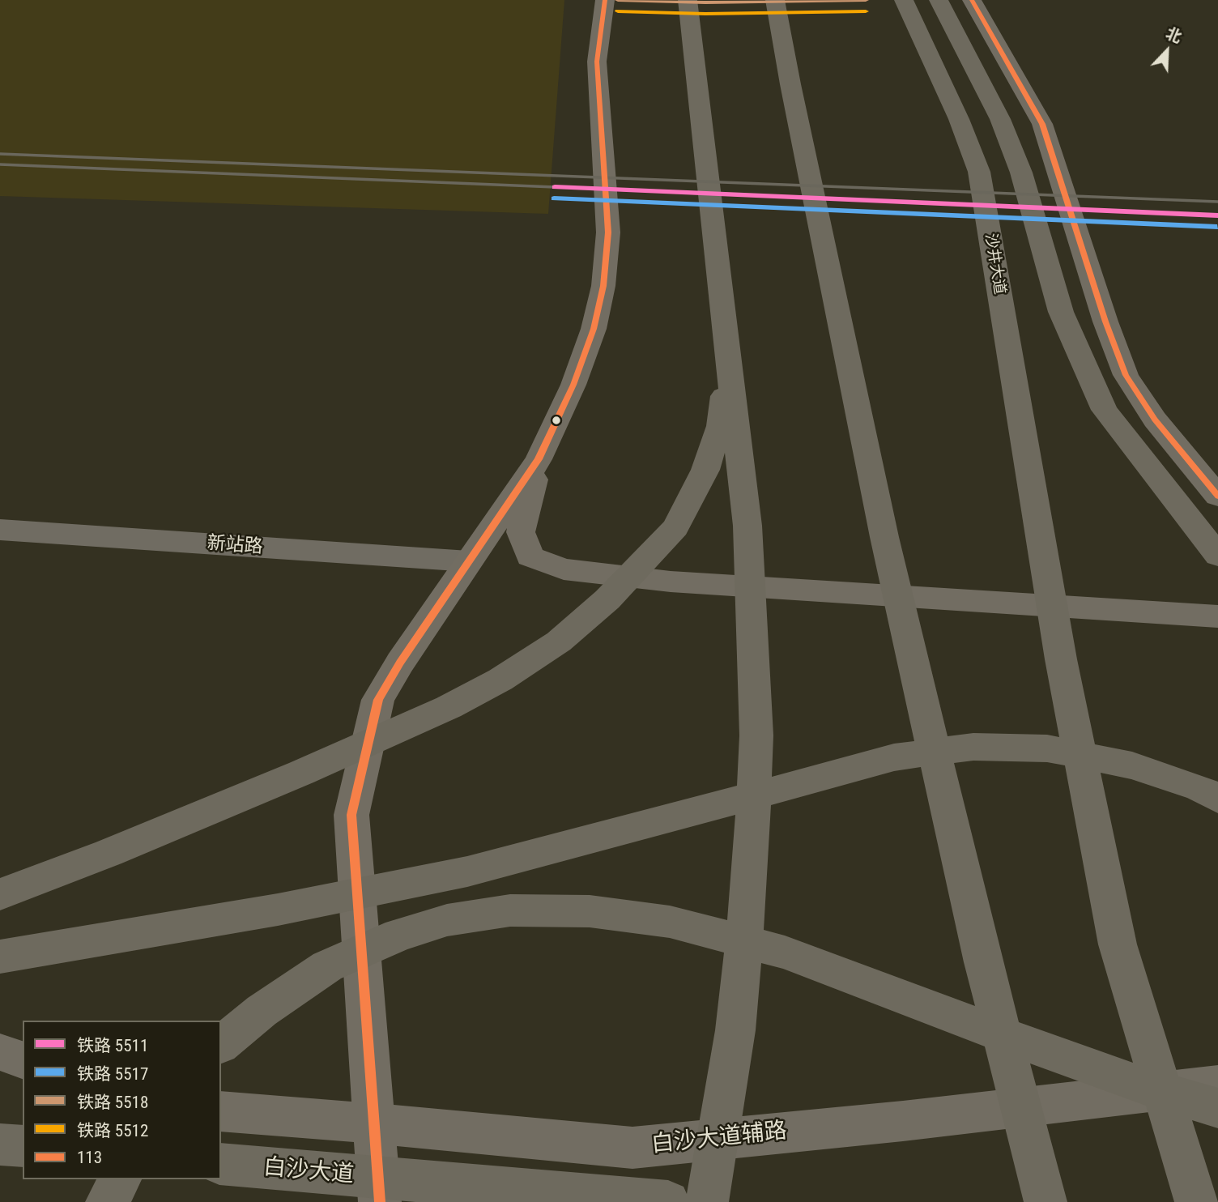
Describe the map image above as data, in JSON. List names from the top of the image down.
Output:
{
  "streets": {
    "highway": ["沙井大道", "白沙大道"],
    "main road": ["白沙大道辅路"],
    "street": ["新站路"]
  },
  "lines": [
    "rail line 5518",
    "transit line 113",
    "rail line 5512",
    "rail line 5511",
    "rail line 5517"
  ],
  "legend": [
    "铁路 5511",
    "铁路 5517",
    "铁路 5518",
    "铁路 5512",
    "113"
  ],
  "north": "top right"
}
